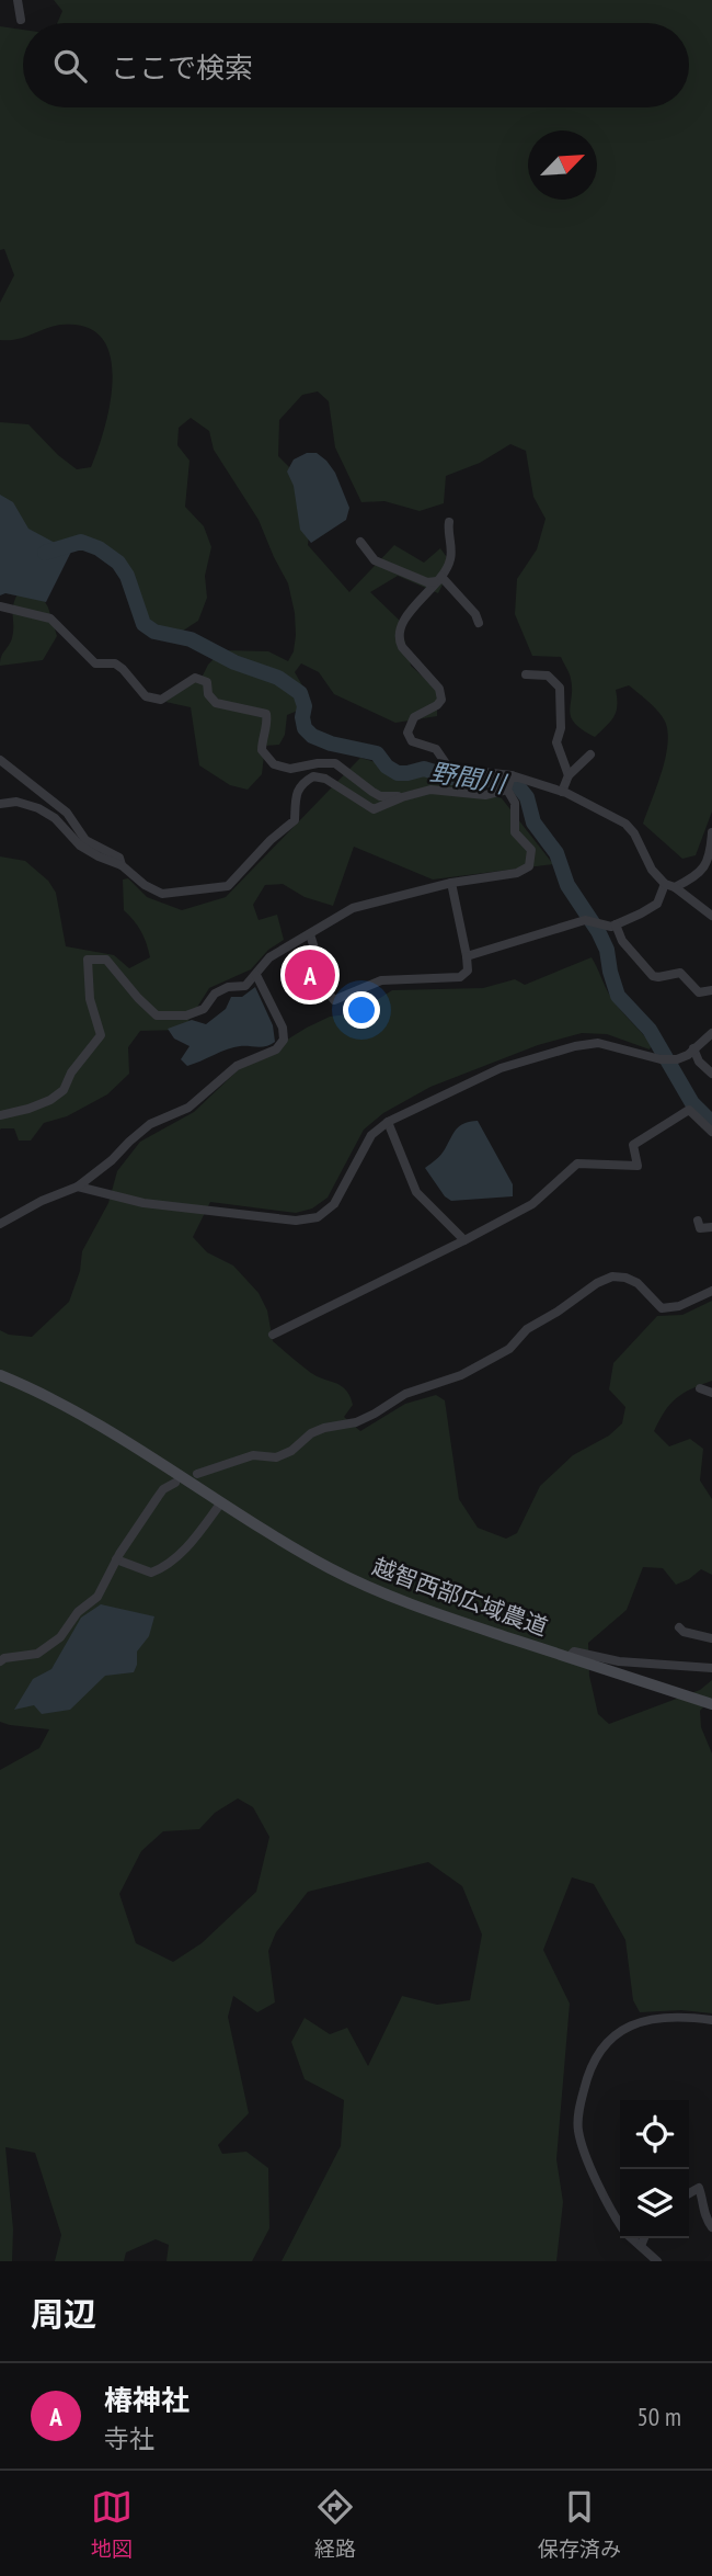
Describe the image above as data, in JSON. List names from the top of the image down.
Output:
{
  "streets": {
    "street": ["越智西部広域農道"]
  },
  "water": ["野間川"],
  "north": "top right",
  "page": {
    "search": "ここで検索",
    "pins": "A",
    "heading": "周辺",
    "list": [
      {
        "mark": "A",
        "name": "椿神社",
        "note": "寺社",
        "value": "50 m"
      }
    ],
    "nav": ["地図", "経路", "保存済み"]
  }
}
